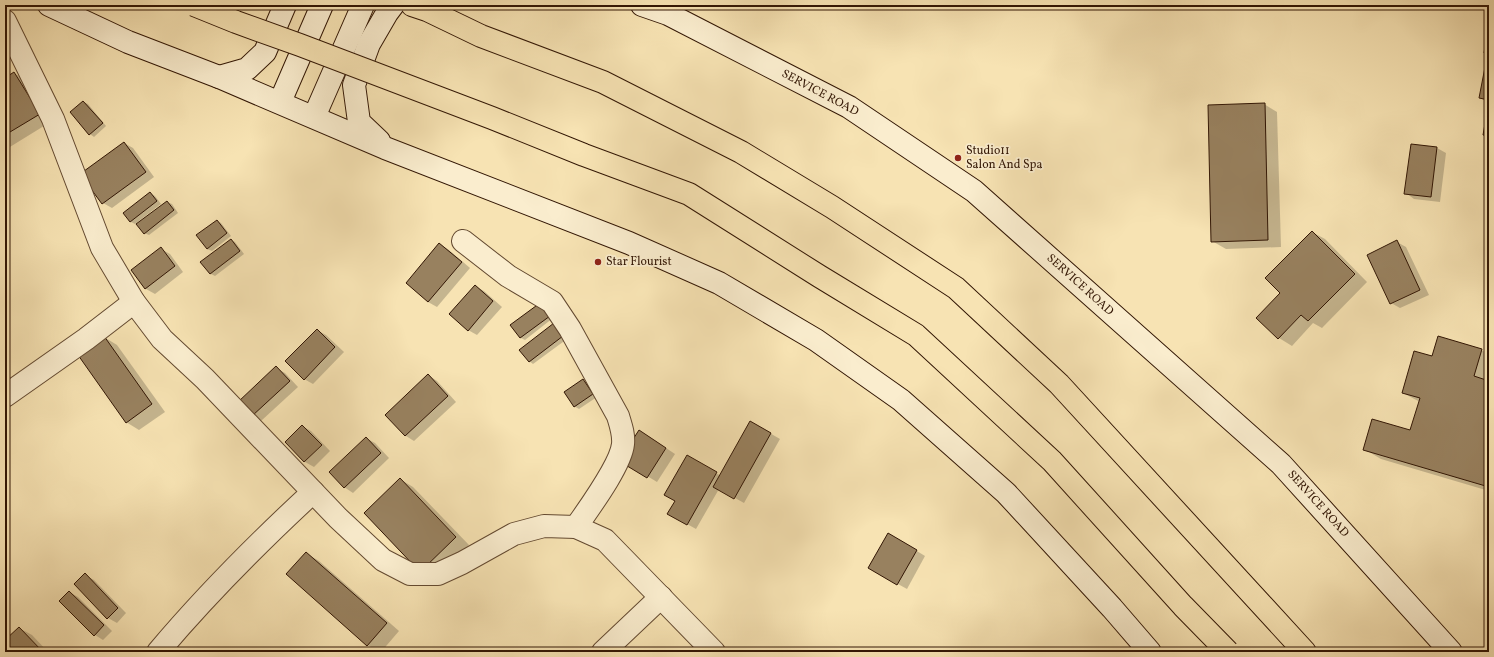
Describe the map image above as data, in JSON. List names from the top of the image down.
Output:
{
  "streets": {
    "street": ["SERVICE ROAD"]
  },
  "places": ["Studio11 Salon And Spa", "Star Flourist"]
}
